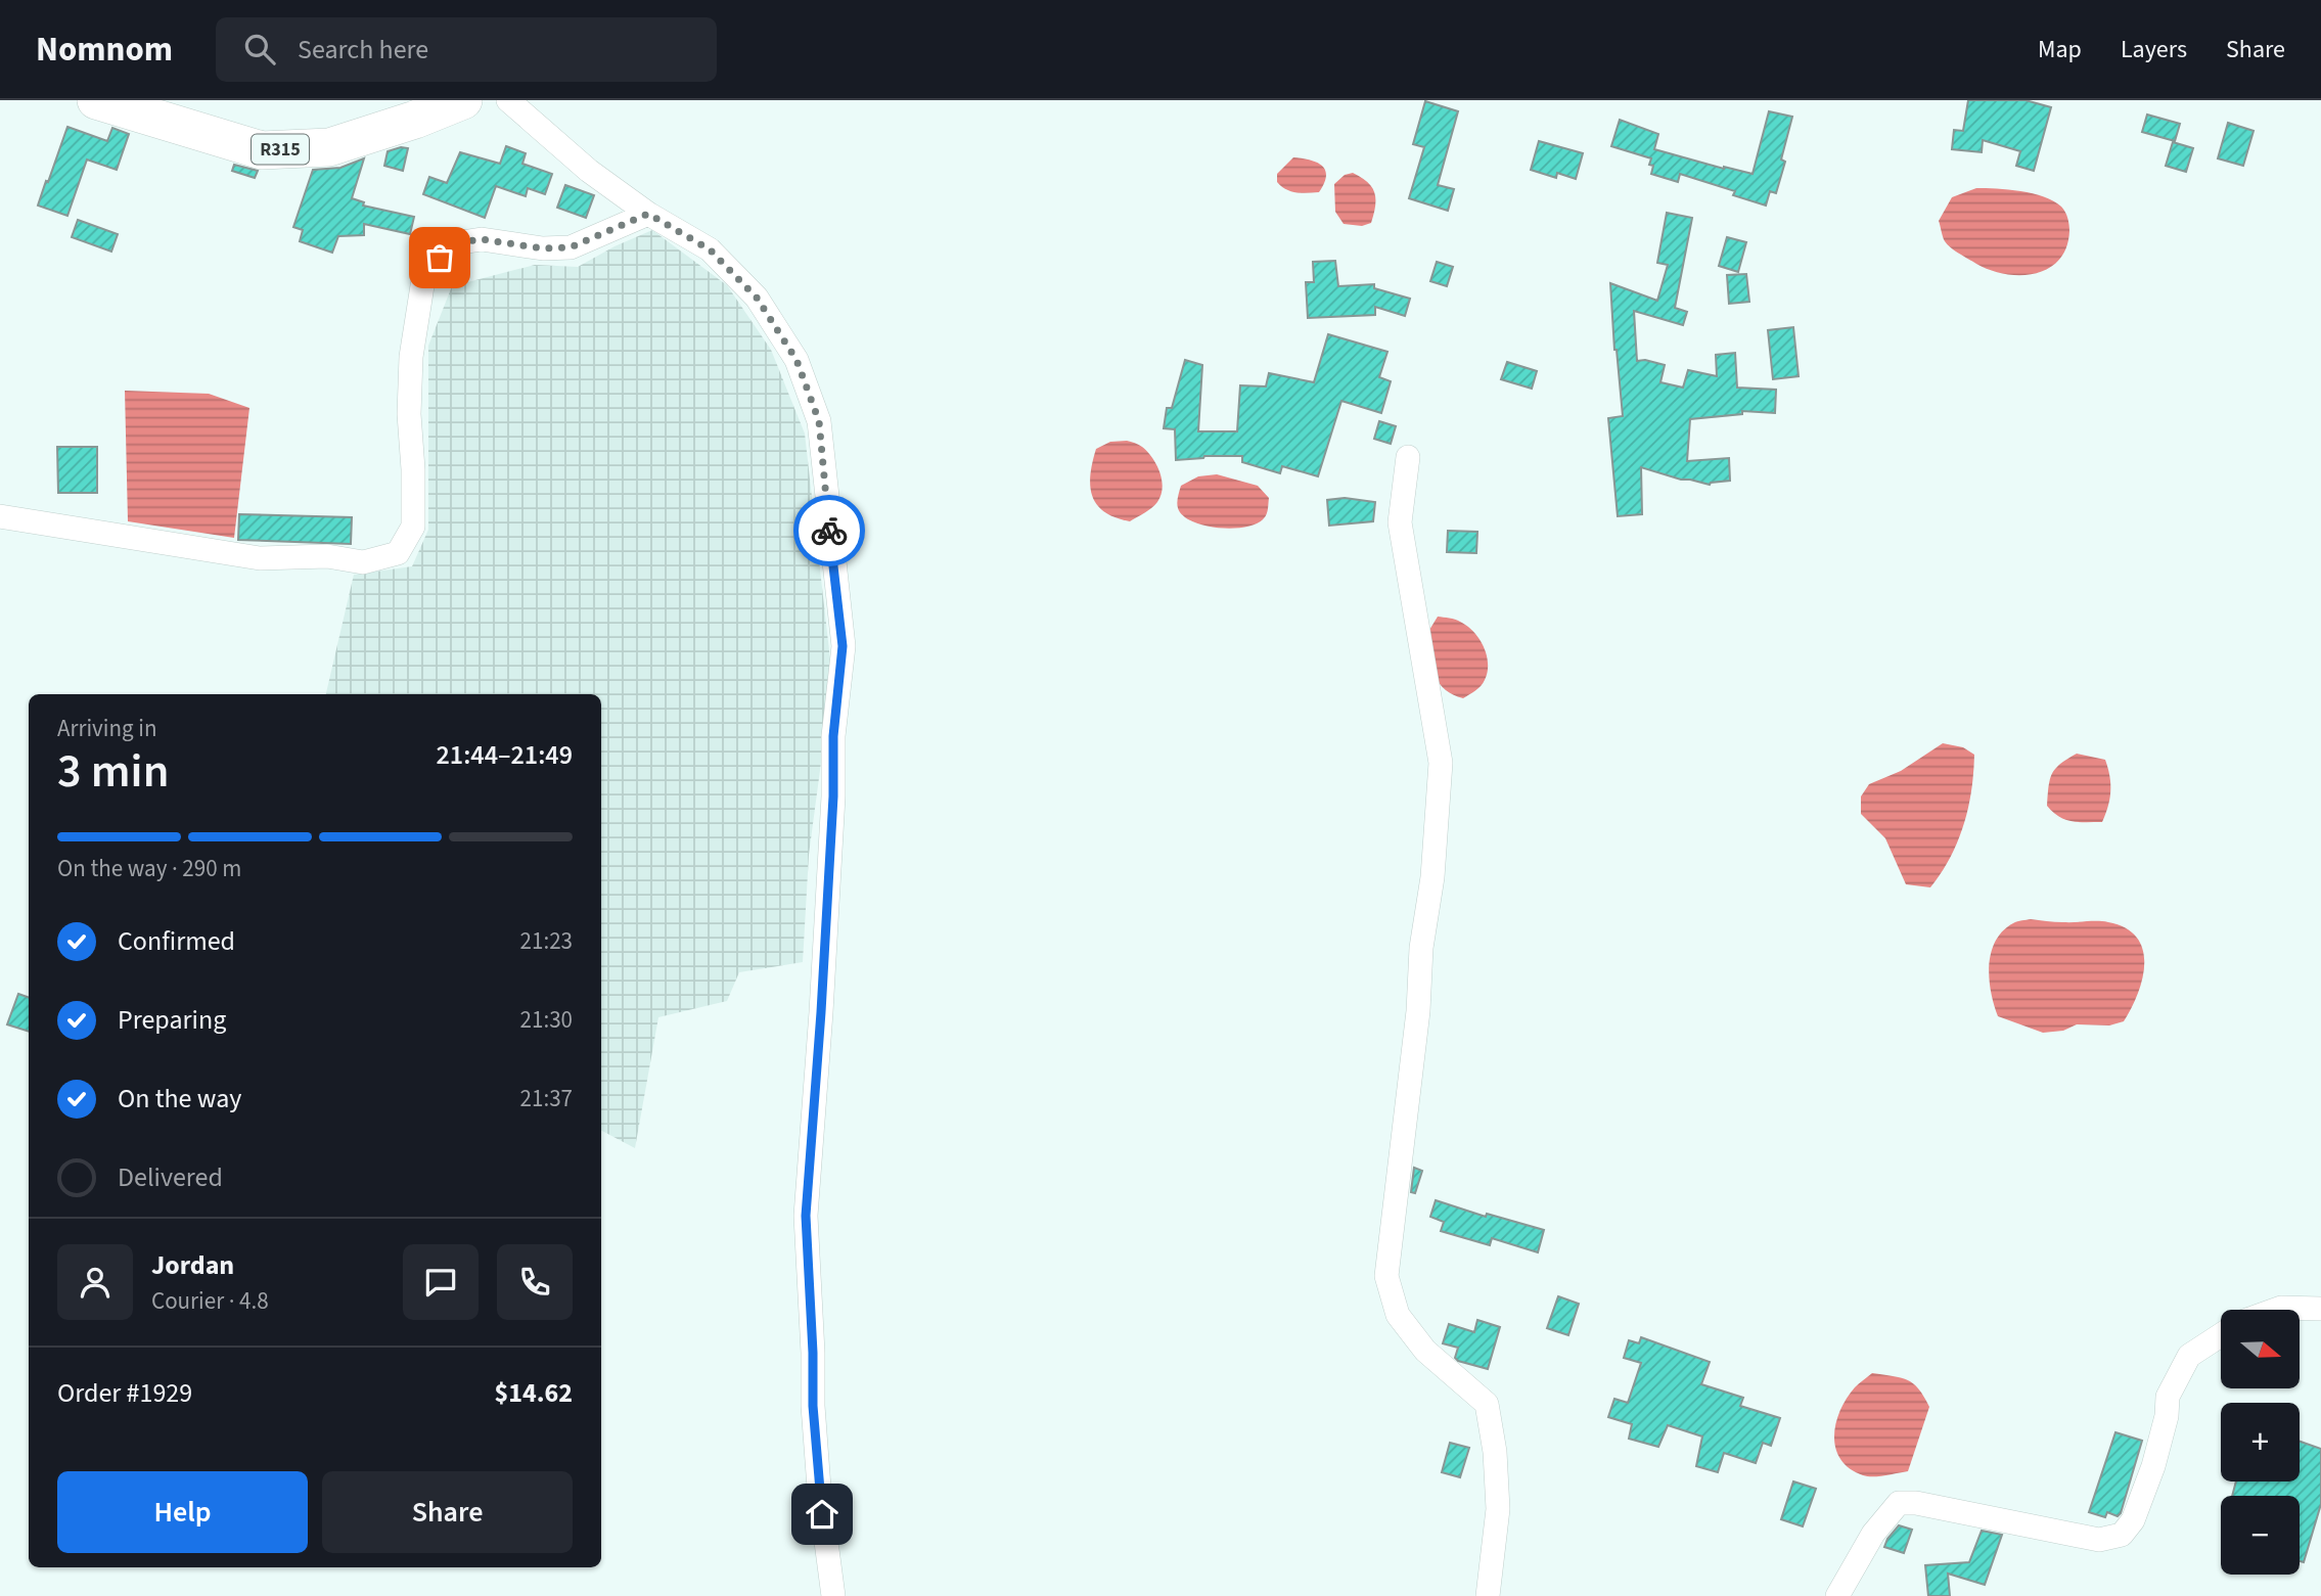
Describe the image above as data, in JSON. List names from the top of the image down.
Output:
{
  "streets": {
    "main road": ["R315"]
  },
  "north": "right",
  "page": {
    "header": "Nomnom",
    "search": "Search here",
    "nav": ["Map", "Layers", "Share"],
    "heading": ["3 min", "Arriving in", "21:44–21:49"],
    "panel": [
      "Jordan",
      "Courier · 4.8",
      "Order #1929",
      "$14.62"
    ],
    "bar": "On the way · 290 m",
    "list": [
      ["Confirmed", "21:23"],
      ["Preparing", "21:30"],
      ["On the way", "21:37"],
      "Delivered"
    ],
    "map_buttons": ["+", "−"],
    "buttons": ["Help", "Share"]
  }
}
